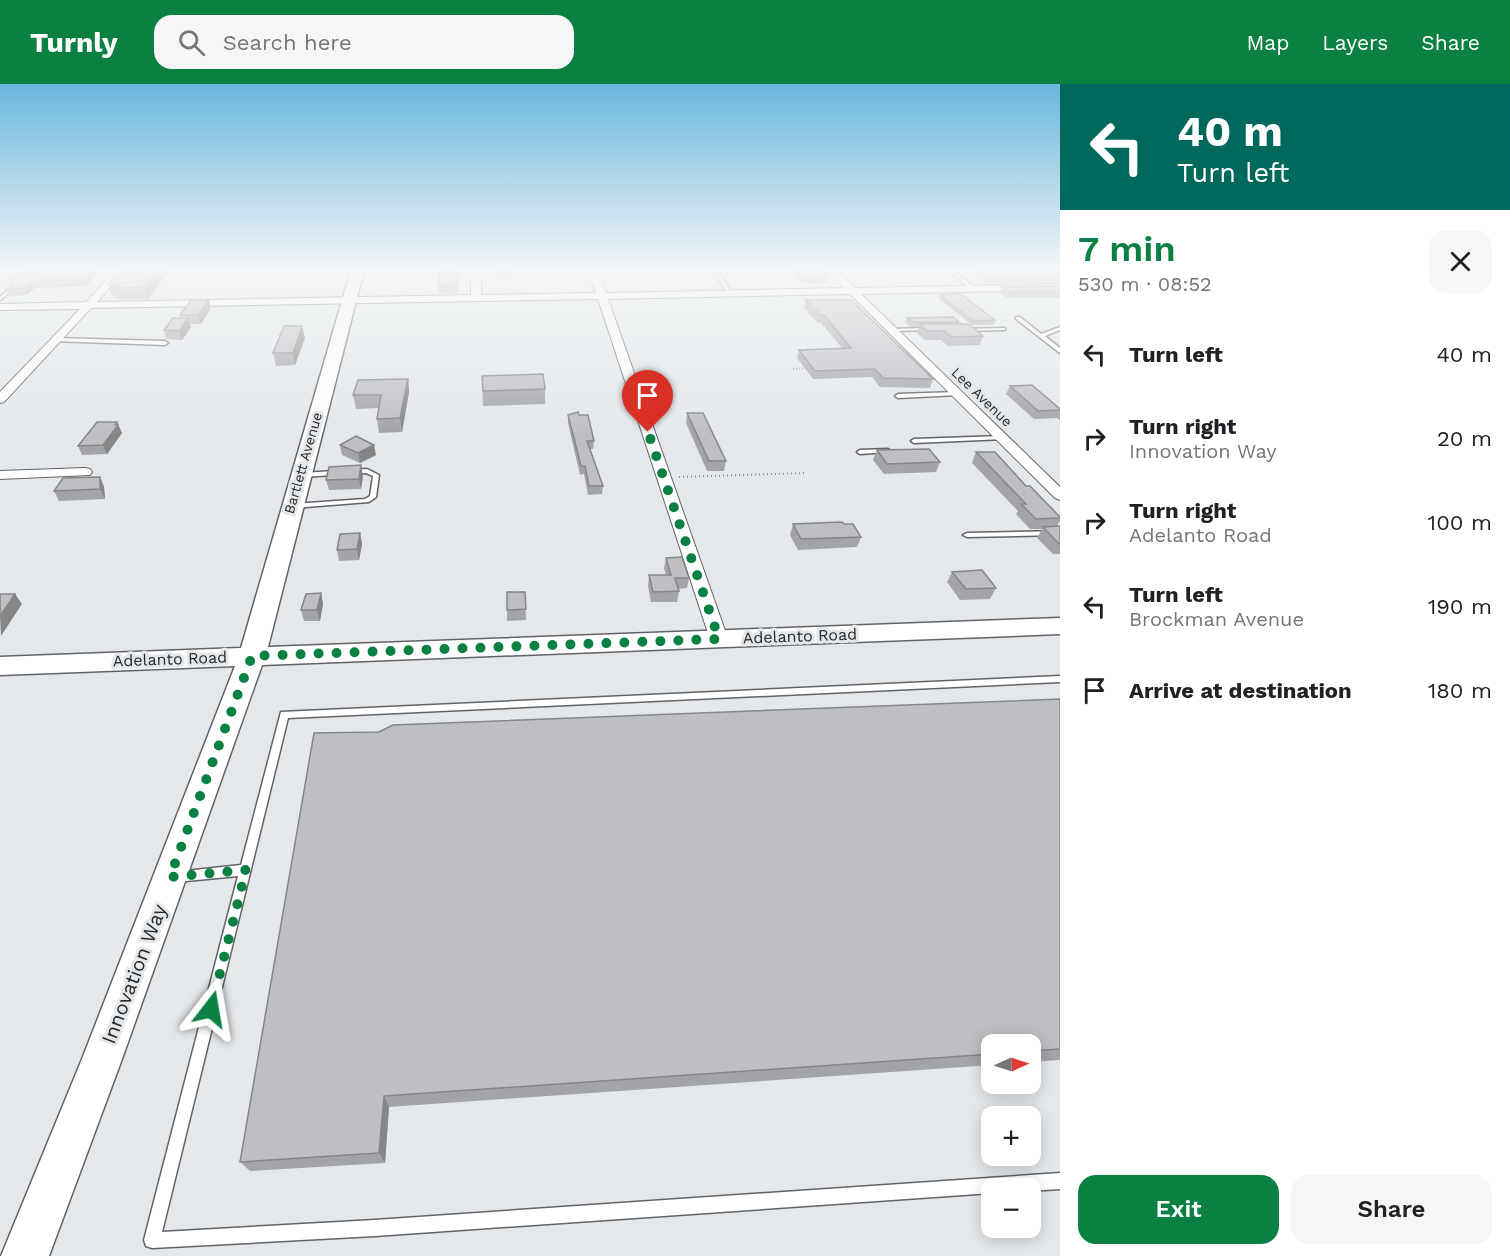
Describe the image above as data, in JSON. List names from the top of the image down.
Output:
{
  "streets": {
    "street": [
      "Lee Avenue",
      "Bartlett Avenue",
      "Adelanto Road",
      "Innovation Way"
    ]
  },
  "crossings": [
    ["Bartlett Avenue", "Adelanto Road"],
    ["Bartlett Avenue", "Innovation Way"],
    ["Adelanto Road", "Innovation Way"]
  ],
  "north": "right",
  "page": {
    "header": "Turnly",
    "search": "Search here",
    "nav": ["Map", "Layers", "Share"],
    "turn": ["40 m", "Turn left"],
    "heading": ["7 min", "530 m · 08:52"],
    "list": [
      {
        "name": "Turn left",
        "value": "40 m"
      },
      {
        "name": "Turn right",
        "note": "Innovation Way",
        "value": "20 m"
      },
      {
        "name": "Turn right",
        "note": "Adelanto Road",
        "value": "100 m"
      },
      {
        "name": "Turn left",
        "note": "Brockman Avenue",
        "value": "190 m"
      },
      {
        "name": "Arrive at destination",
        "value": "180 m"
      }
    ],
    "map_buttons": ["+", "−"],
    "buttons": ["Exit", "Share"]
  }
}
